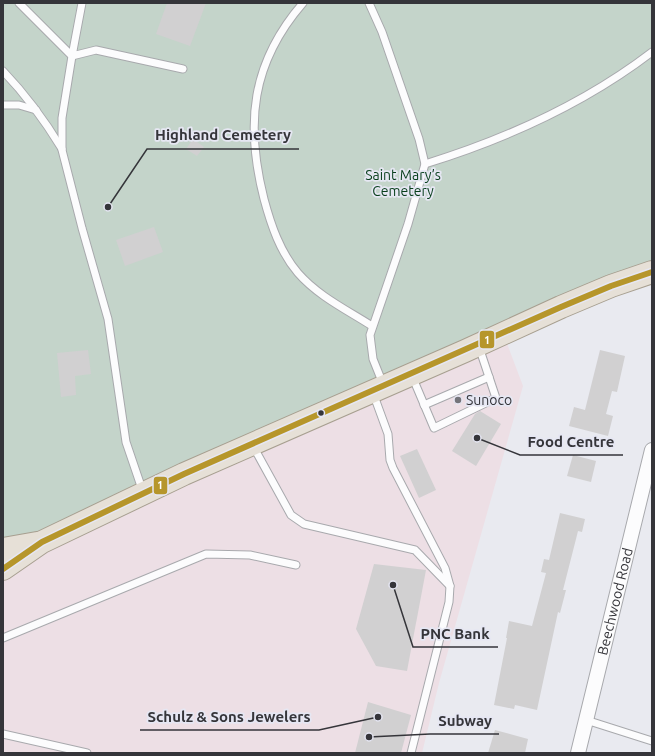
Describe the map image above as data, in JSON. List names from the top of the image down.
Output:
{
  "streets": {
    "street": ["Beechwood Road"]
  },
  "parks": ["Saint Mary’s Cemetery"],
  "places": [
    "Highland Cemetery",
    "Sunoco",
    "Food Centre",
    "PNC Bank",
    "Schulz & Sons Jewelers",
    "Subway"
  ],
  "lines": ["transit line 1"]
}
